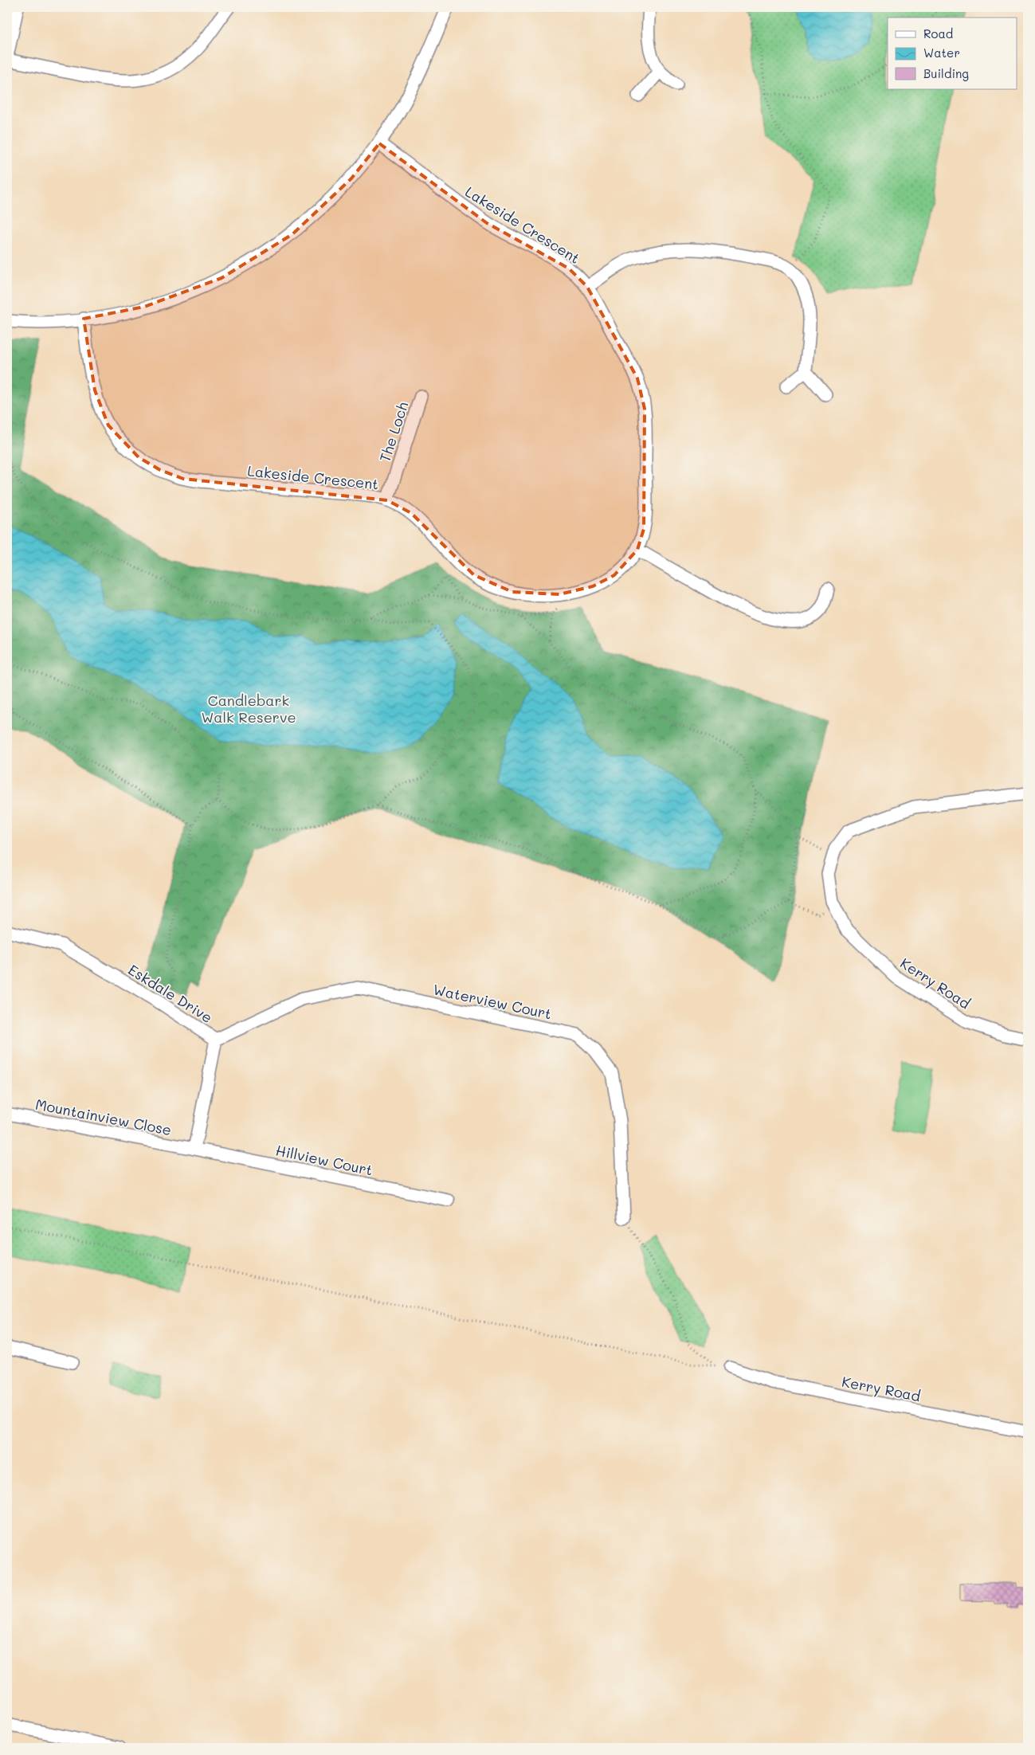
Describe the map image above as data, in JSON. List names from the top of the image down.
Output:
{
  "streets": {
    "street": [
      "Lakeside Crescent",
      "The Loch",
      "Kerry Road",
      "Eskdale Drive",
      "Waterview Court",
      "Mountainview Close",
      "Hillview Court"
    ]
  },
  "crossings": [
    ["Lakeside Crescent", "The Loch"],
    ["Eskdale Drive", "Waterview Court"],
    ["Eskdale Drive", "Mountainview Close"],
    ["Eskdale Drive", "Hillview Court"],
    ["Mountainview Close", "Hillview Court"]
  ],
  "parks": ["Candlebark Walk Reserve"],
  "legend": ["Road", "Water", "Building"]
}
